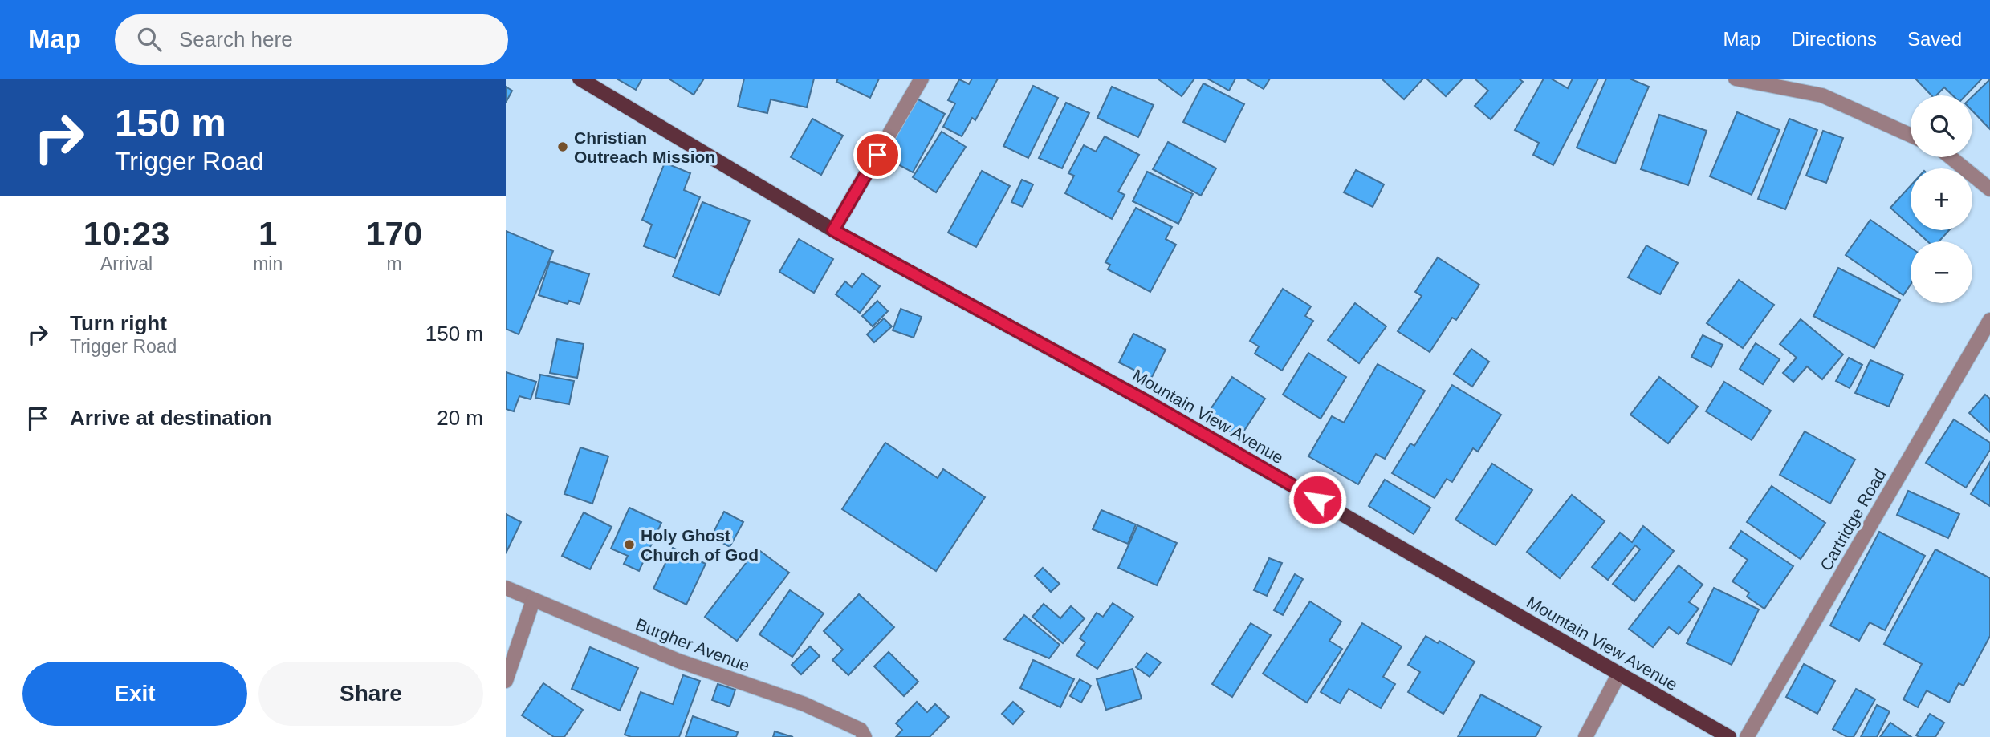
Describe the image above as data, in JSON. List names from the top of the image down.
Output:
{
  "streets": {
    "main road": ["Mountain View Avenue"],
    "street": ["Cartridge Road", "Burgher Avenue"]
  },
  "places": ["Christian Outreach Mission", "Holy Ghost Church of God"],
  "page": {
    "header": "Map",
    "search": "Search here",
    "nav": ["Map", "Directions", "Saved"],
    "turn": ["150 m", "Trigger Road"],
    "map_buttons": ["+", "−"],
    "eta": [
      "10:23",
      "Arrival",
      "1",
      "min",
      "170",
      "m"
    ],
    "list": [
      {
        "name": "Turn right",
        "note": "Trigger Road",
        "value": "150 m"
      },
      {
        "name": "Arrive at destination",
        "value": "20 m"
      }
    ],
    "buttons": ["Exit", "Share"]
  }
}
